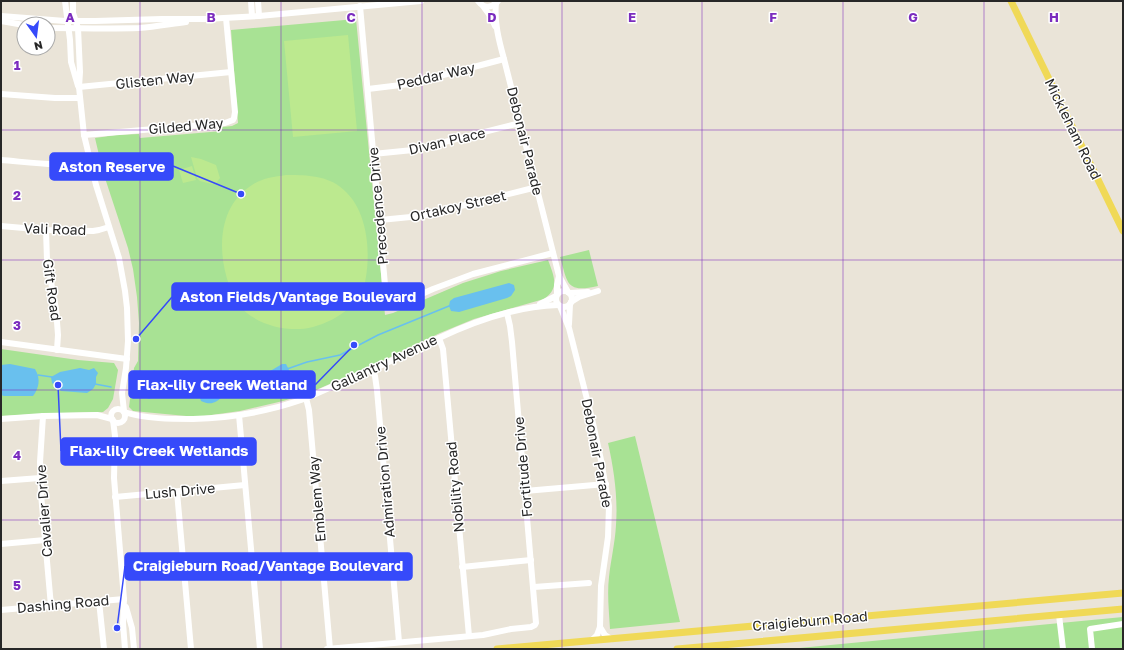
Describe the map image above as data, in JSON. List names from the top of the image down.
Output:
{
  "streets": {
    "main road": ["Mickleham Road", "Craigieburn Road"],
    "street": [
      "Peddar Way",
      "Glisten Way",
      "Gilded Way",
      "Divan Place",
      "Debonair Parade",
      "Precedence Drive",
      "Ortakoy Street",
      "Vali Road",
      "Gift Road",
      "Gallantry Avenue",
      "Fortitude Drive",
      "Admiration Drive",
      "Nobility Road",
      "Lush Drive",
      "Emblem Way",
      "Cavalier Drive",
      "Dashing Road"
    ]
  },
  "crossings": [
    ["Peddar Way", "Debonair Parade"],
    ["Peddar Way", "Precedence Drive"],
    ["Glisten Way", "Gilded Way"],
    ["Divan Place", "Debonair Parade"],
    ["Divan Place", "Precedence Drive"],
    ["Debonair Parade", "Precedence Drive"],
    ["Debonair Parade", "Ortakoy Street"],
    ["Debonair Parade", "Gallantry Avenue"],
    ["Precedence Drive", "Ortakoy Street"],
    ["Vali Road", "Gift Road"],
    ["Gallantry Avenue", "Fortitude Drive"],
    ["Gallantry Avenue", "Admiration Drive"],
    ["Gallantry Avenue", "Nobility Road"],
    ["Gallantry Avenue", "Emblem Way"],
    ["Fortitude Drive", "Nobility Road"],
    ["Cavalier Drive", "Dashing Road"]
  ],
  "places": [
    "Aston Reserve",
    "Aston Fields/Vantage Boulevard",
    "Flax-lily Creek Wetland",
    "Flax-lily Creek Wetlands",
    "Craigieburn Road/Vantage Boulevard"
  ],
  "north": "bottom",
  "grid": {
    "columns": [
      "A",
      "B",
      "C",
      "D",
      "E",
      "F",
      "G",
      "H"
    ],
    "rows": [
      "1",
      "2",
      "3",
      "4",
      "5"
    ]
  }
}
